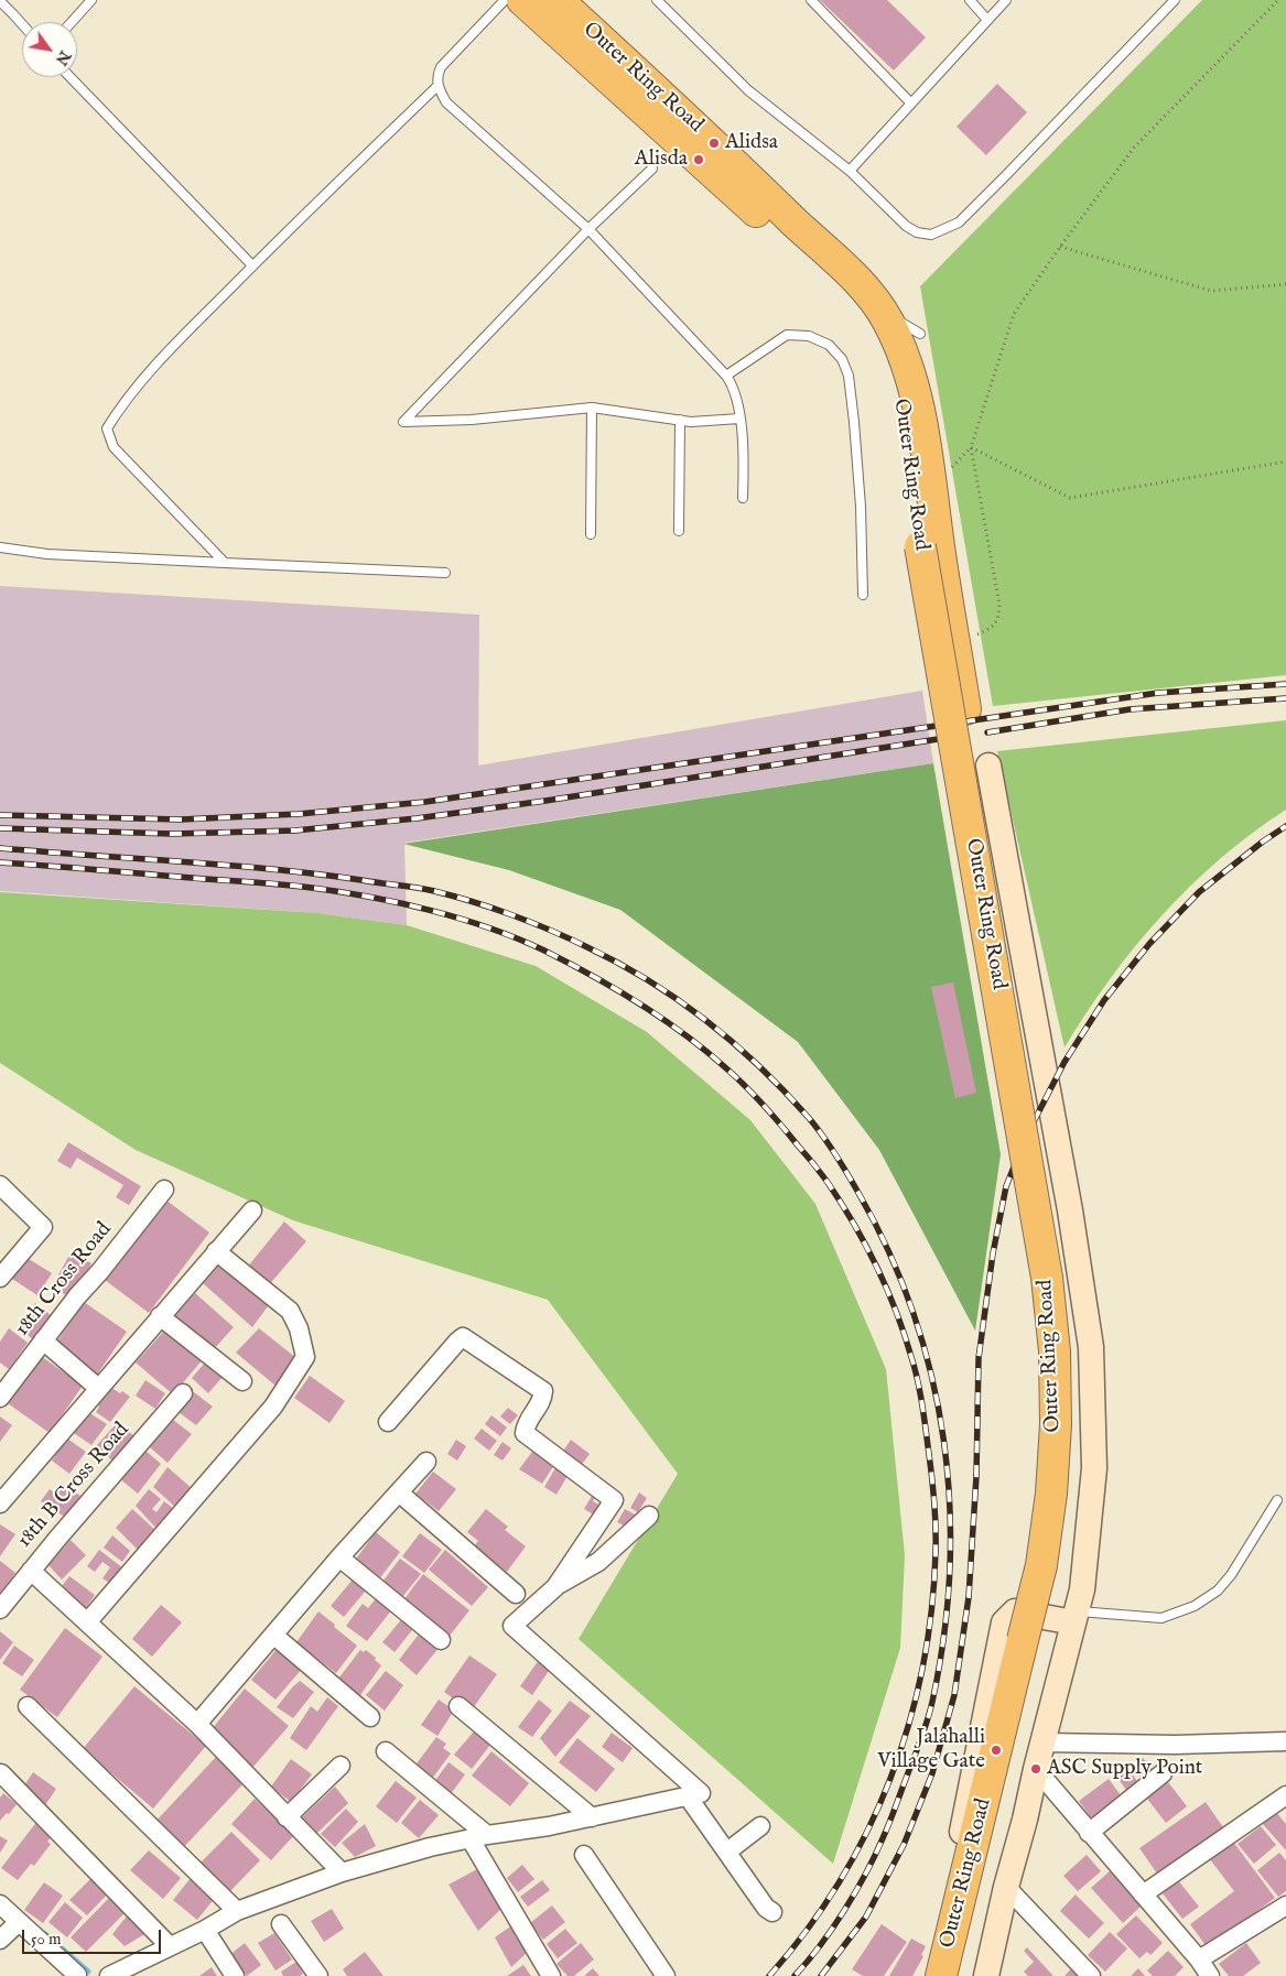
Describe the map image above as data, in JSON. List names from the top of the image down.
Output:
{
  "streets": {
    "highway": ["Outer Ring Road"],
    "street": ["18th Cross Road", "18th B Cross Road"]
  },
  "places": [
    "Alidsa",
    "Alisda",
    "Jalahalli Village Gate",
    "ASC Supply Point"
  ],
  "scale_bar": "50 m",
  "north": "bottom right"
}
